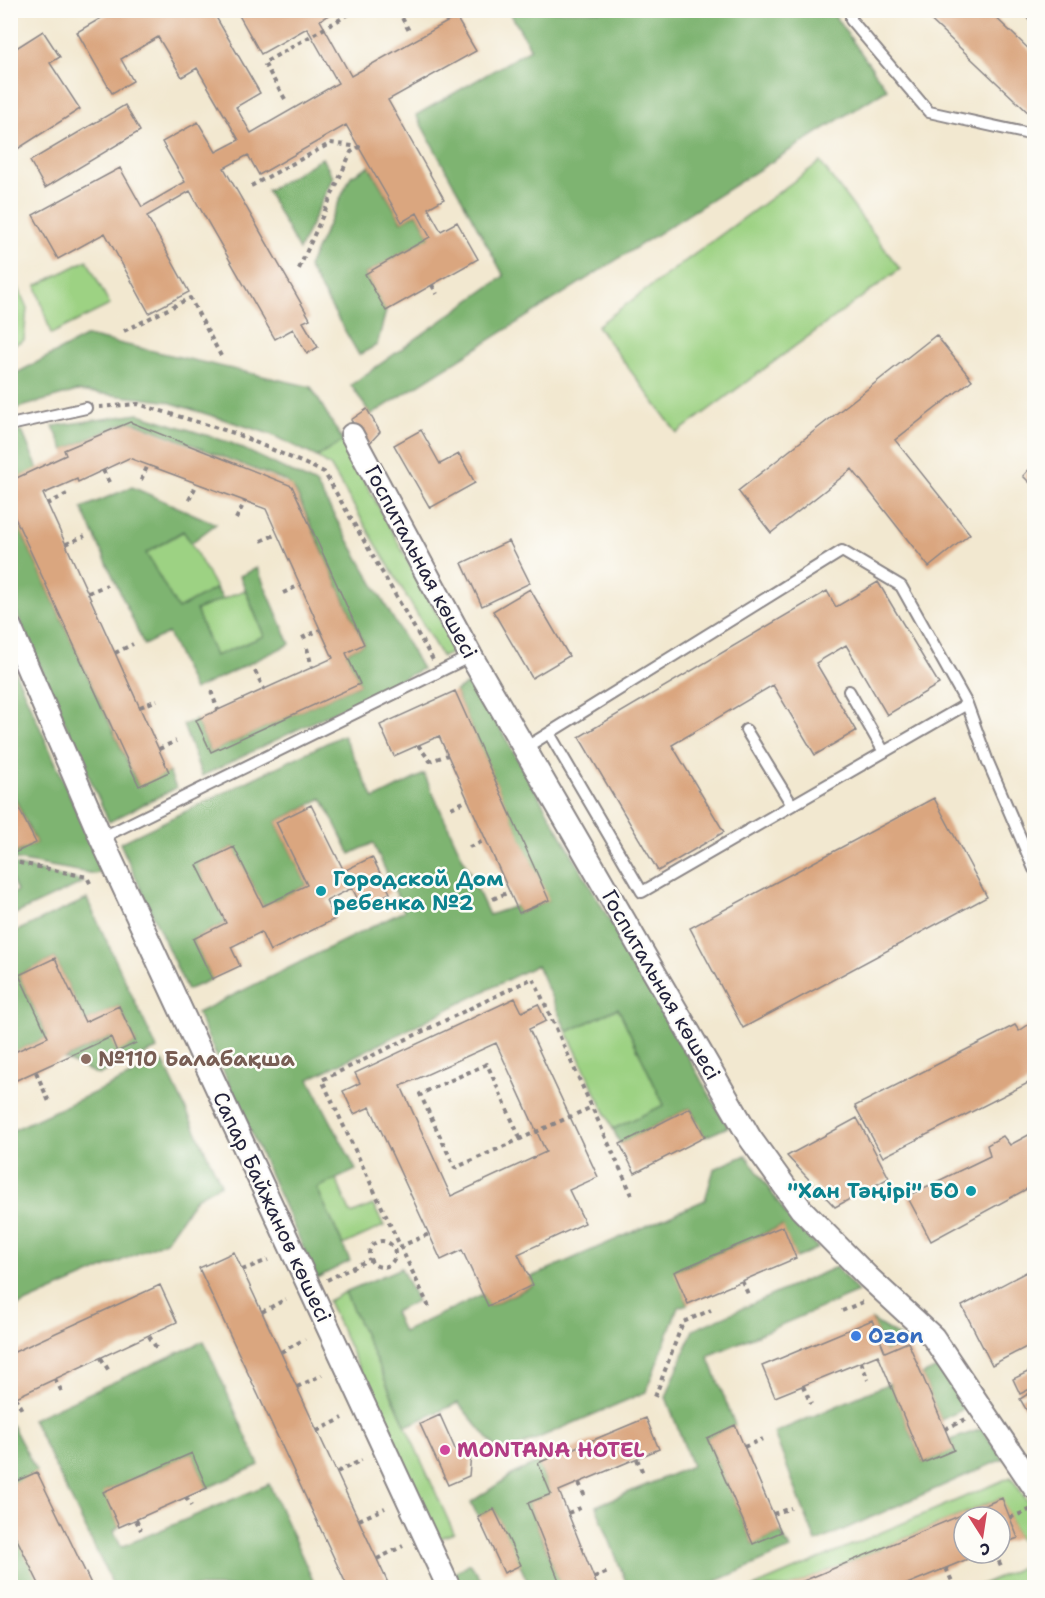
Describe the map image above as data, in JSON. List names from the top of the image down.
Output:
{
  "streets": {
    "street": ["Госпитальная көшесі", "Сапар Байжанов көшесі"]
  },
  "places": [
    "Городской Дом ребенка №2",
    "№110 Балабақша",
    "\"Хан Тәңірі\" БО",
    "Ozon",
    "MONTANA HOTEL"
  ],
  "north": "bottom"
}
